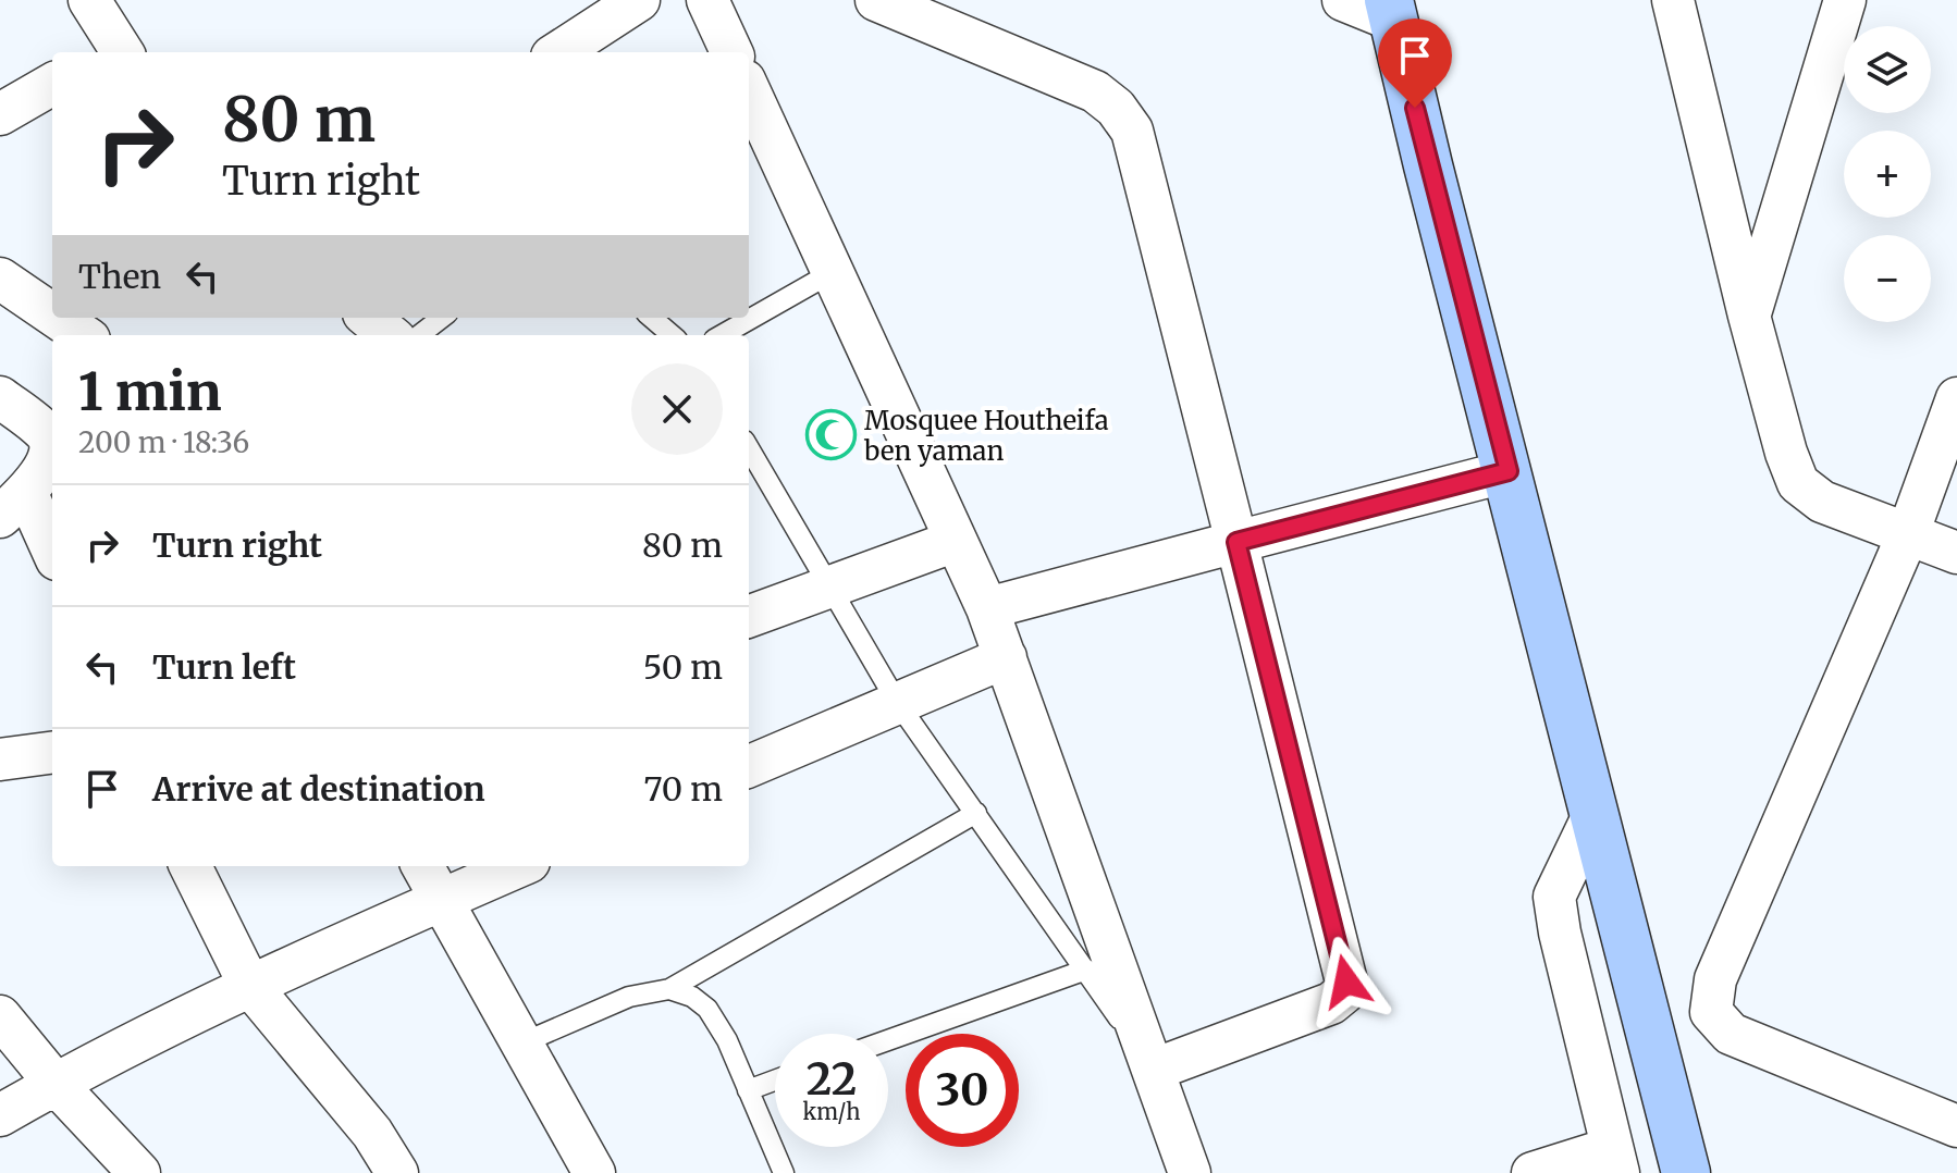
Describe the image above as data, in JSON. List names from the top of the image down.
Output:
{
  "places": {
    "mosque": ["Mosquee Houtheifa ben yaman"]
  },
  "page": {
    "map_buttons": ["+", "−"],
    "turn": ["80 m", "Turn right"],
    "then": "Then",
    "heading": ["1 min", "200 m · 18:36"],
    "list": [
      {
        "name": "Turn right",
        "value": "80 m"
      },
      {
        "name": "Turn left",
        "value": "50 m"
      },
      {
        "name": "Arrive at destination",
        "value": "70 m"
      }
    ],
    "speed": "22 km/h",
    "limit": "30"
  }
}
